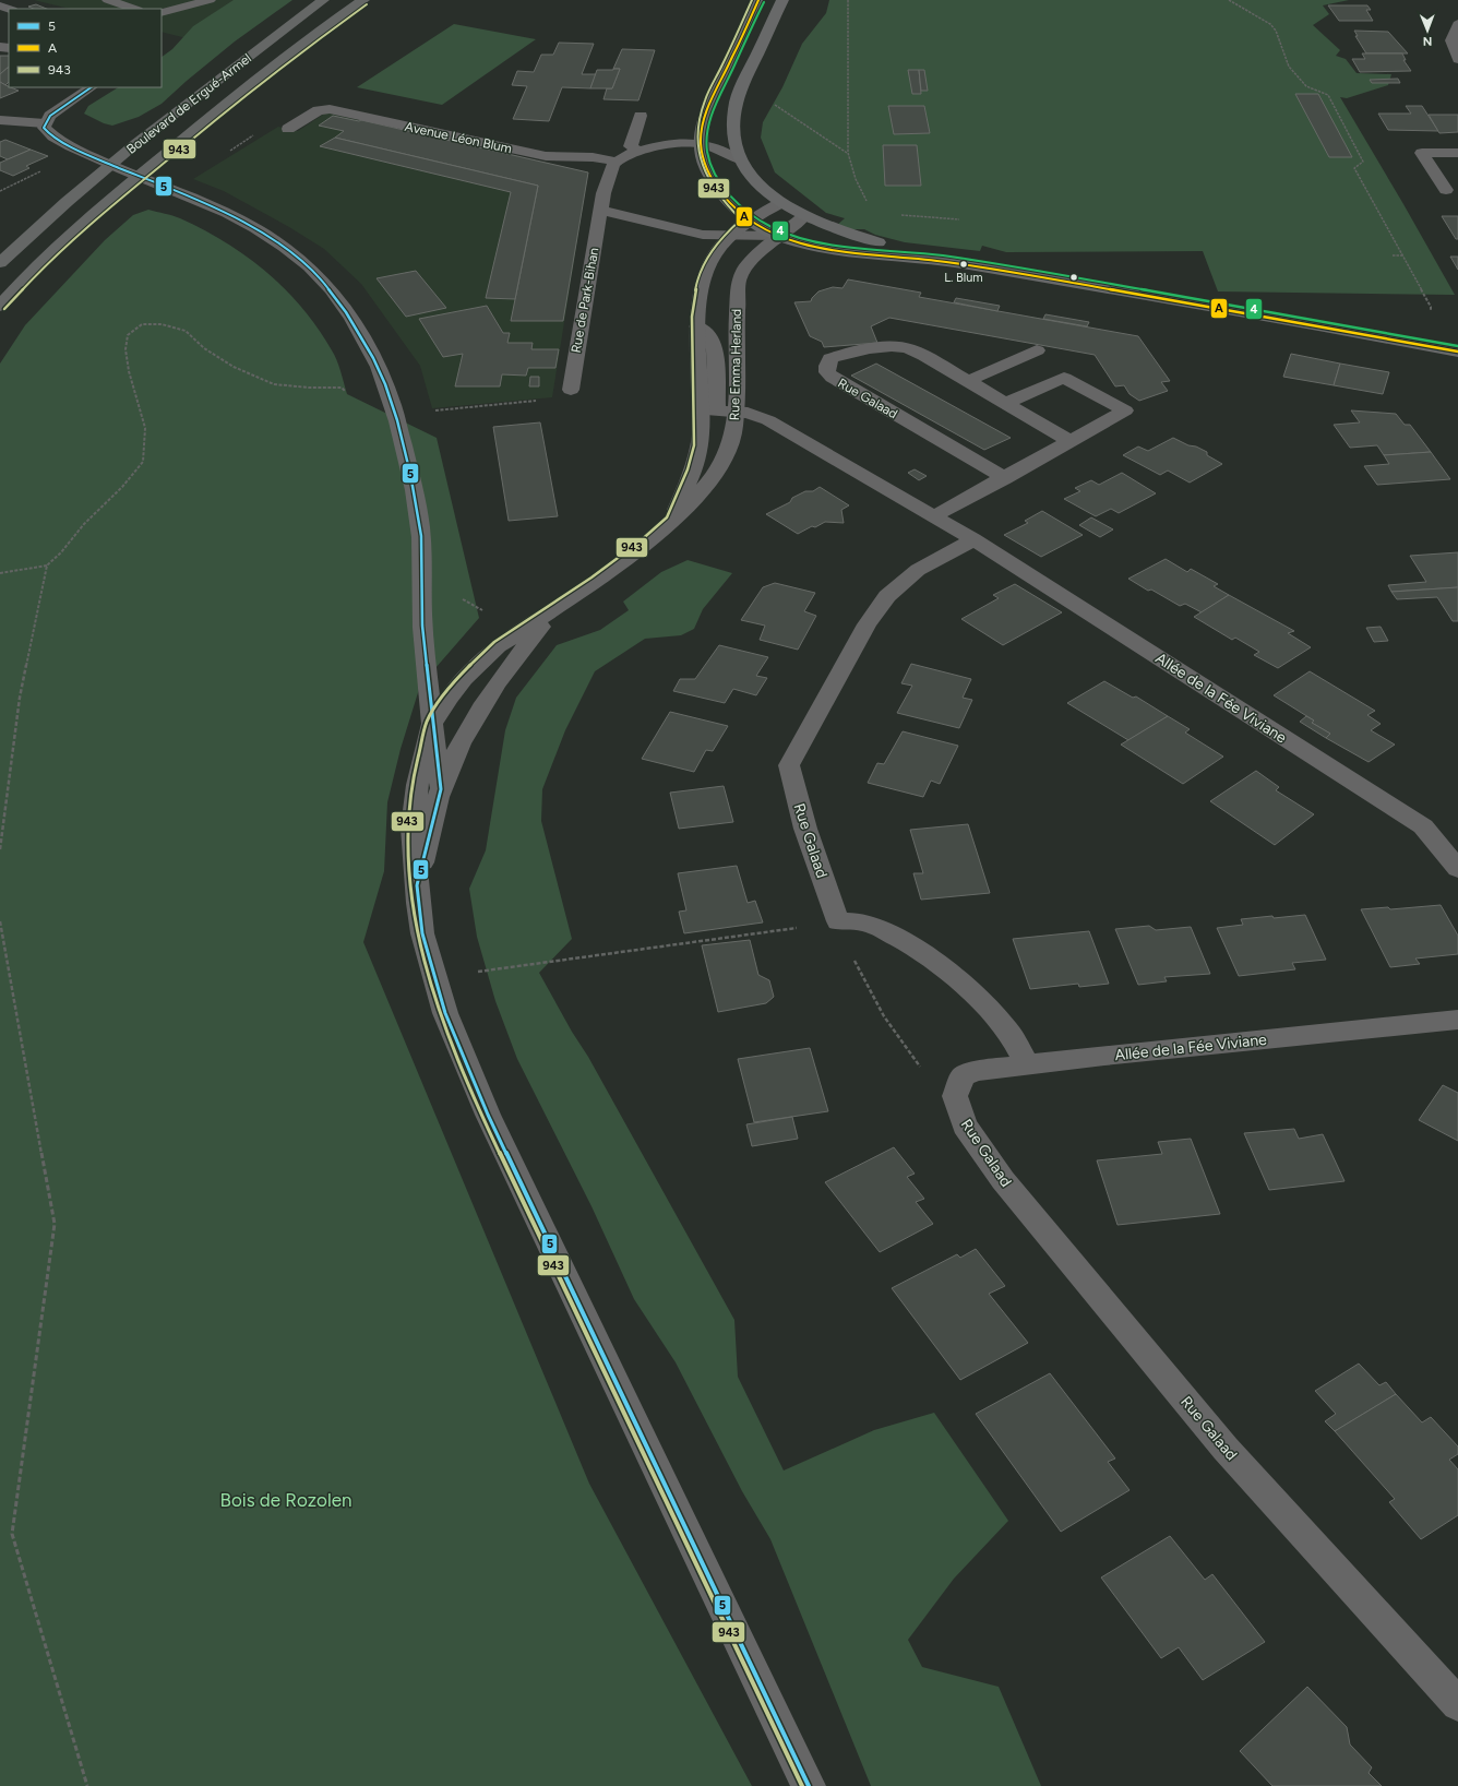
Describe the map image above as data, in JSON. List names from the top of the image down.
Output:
{
  "streets": {
    "main road": ["Boulevard de Ergué-Armel"],
    "street": [
      "Avenue Léon Blum",
      "Rue de Park-Bihan",
      "Rue Emma Herland",
      "Rue Galaad",
      "Allée de la Fée Viviane"
    ]
  },
  "crossings": [
    ["Rue Galaad", "Allée de la Fée Viviane"]
  ],
  "parks": ["Bois de Rozolen"],
  "places": ["L. Blum"],
  "lines": [
    "transit line A",
    "transit line 943",
    "transit line 4",
    "transit line 5"
  ],
  "legend": ["5", "A", "943"],
  "north": "bottom"
}
